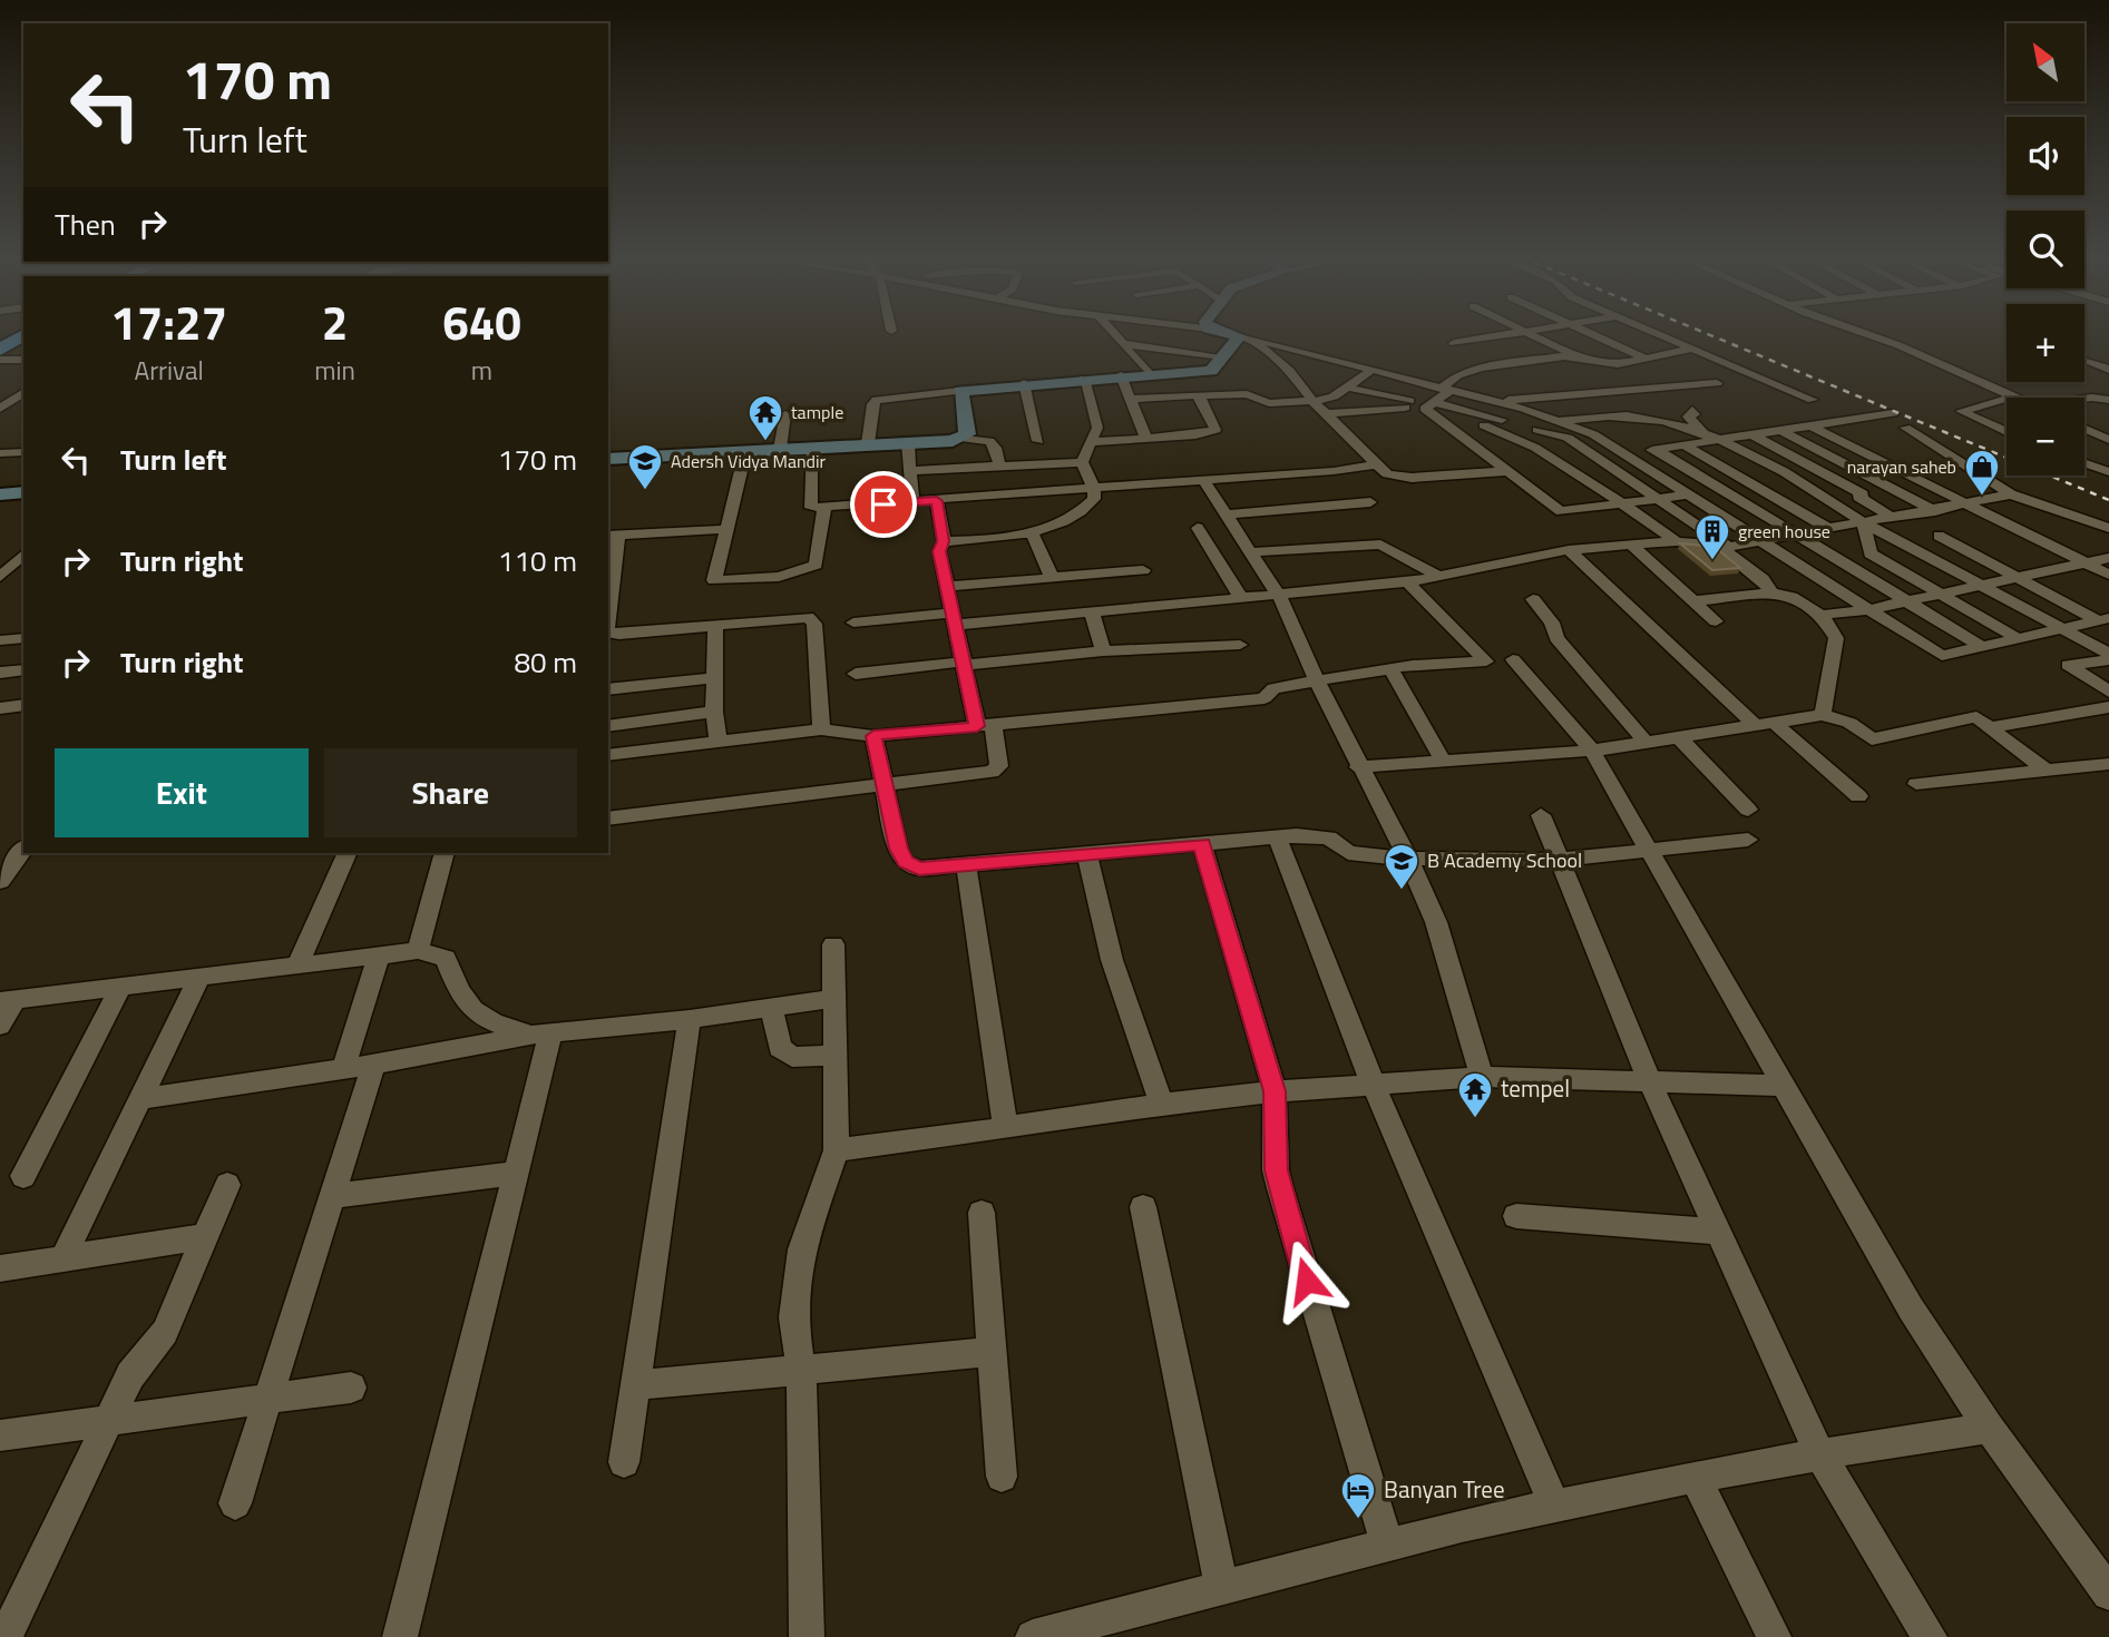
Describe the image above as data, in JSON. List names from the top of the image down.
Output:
{
  "places": {
    "temple": ["tample", "tempel"],
    "school or university": ["Adersh Vidya Mandir", "B Academy School"],
    "shop": ["narayan saheb"],
    "building": ["green house"],
    "hotel": ["Banyan Tree"]
  },
  "north": "top left",
  "page": {
    "map_buttons": ["+", "−"],
    "turn": ["170 m", "Turn left"],
    "then": "Then",
    "eta": [
      "17:27",
      "Arrival",
      "2",
      "min",
      "640",
      "m"
    ],
    "list": [
      {
        "name": "Turn left",
        "value": "170 m"
      },
      {
        "name": "Turn right",
        "value": "110 m"
      },
      {
        "name": "Turn right",
        "value": "80 m"
      }
    ],
    "buttons": ["Exit", "Share"]
  }
}
